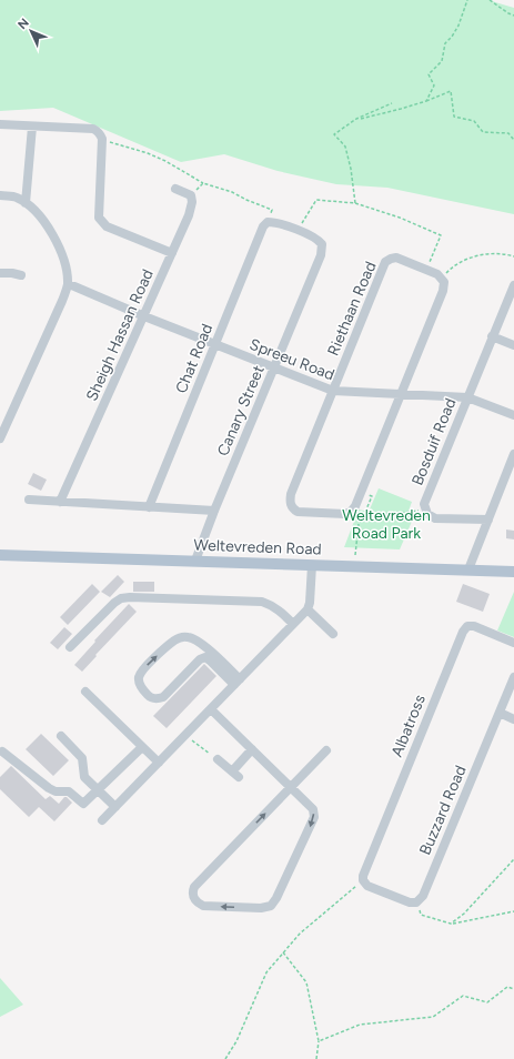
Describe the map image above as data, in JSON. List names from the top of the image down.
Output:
{
  "streets": {
    "main road": ["Weltevreden Road"],
    "street": [
      "Riethaan Road",
      "Sheigh Hassan Road",
      "Chat Road",
      "Spreeu Road",
      "Canary Street",
      "Bosduif Road",
      "Albatross",
      "Buzzard Road"
    ]
  },
  "crossings": [
    ["Riethaan Road", "Spreeu Road"],
    ["Sheigh Hassan Road", "Spreeu Road"],
    ["Chat Road", "Spreeu Road"],
    ["Spreeu Road", "Canary Street"],
    ["Spreeu Road", "Bosduif Road"],
    ["Canary Street", "Weltevreden Road"]
  ],
  "parks": ["Weltevreden Road Park"],
  "north": "top left"
}
